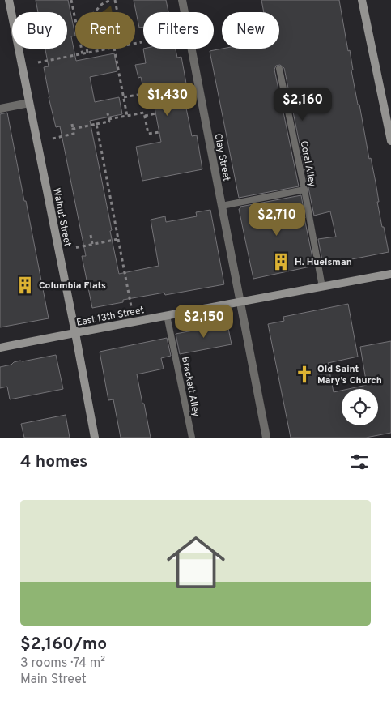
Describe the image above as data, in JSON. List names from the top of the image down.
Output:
{
  "streets": {
    "street": ["Clay Street", "Walnut Street", "East 13th Street"],
    "lane": ["Coral Alley", "Brackett Alley"]
  },
  "crossings": [
    ["Clay Street", "East 13th Street"],
    ["Coral Alley", "East 13th Street"],
    ["Walnut Street", "East 13th Street"],
    ["East 13th Street", "Brackett Alley"]
  ],
  "places": {
    "building": ["H. Huelsman", "Columbia Flats"],
    "church": ["Old Saint Mary’s Church"]
  },
  "page": {
    "chip": [
      "Buy",
      "Rent",
      "Filters",
      "New"
    ],
    "price": [
      "$1,430",
      "$2,160",
      "$2,710",
      "$2,150"
    ],
    "heading": "4 homes",
    "list": [
      {
        "name": "$2,160/mo",
        "note": "3 rooms · 74 m² · Main Street"
      }
    ]
  }
}
